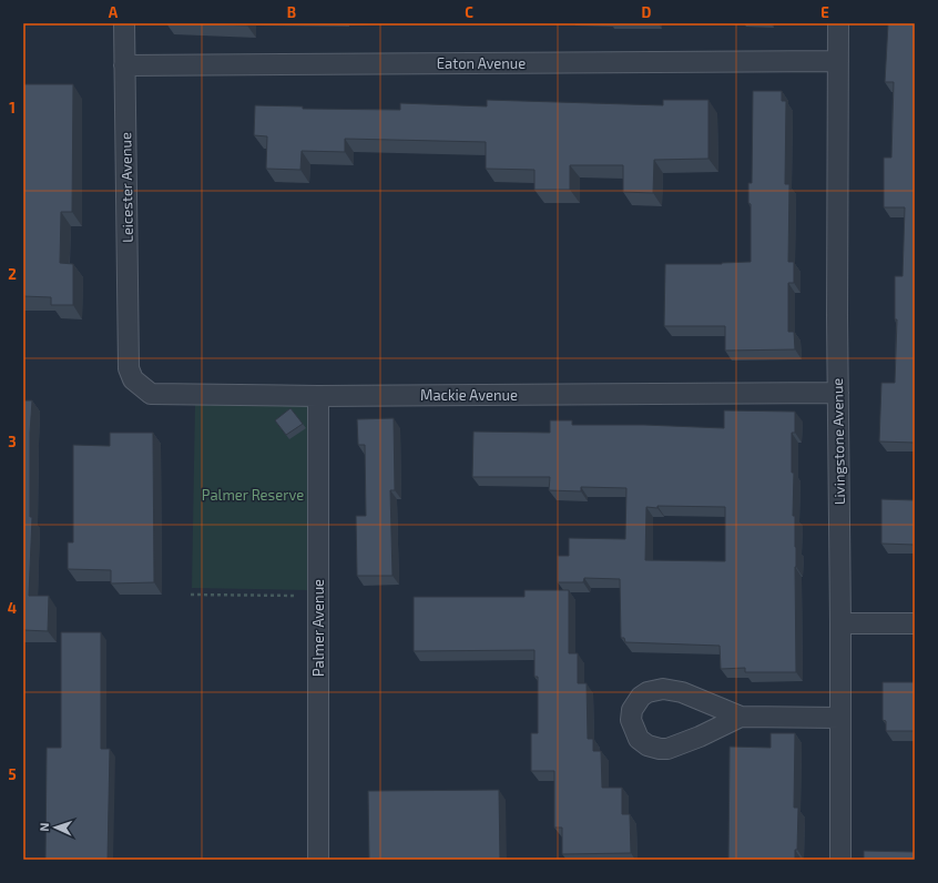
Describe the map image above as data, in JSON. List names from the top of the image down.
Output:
{
  "streets": {
    "street": [
      "Eaton Avenue",
      "Leicester Avenue",
      "Mackie Avenue",
      "Livingstone Avenue",
      "Palmer Avenue"
    ]
  },
  "crossings": [
    ["Eaton Avenue", "Leicester Avenue"],
    ["Eaton Avenue", "Livingstone Avenue"],
    ["Leicester Avenue", "Mackie Avenue"],
    ["Mackie Avenue", "Livingstone Avenue"],
    ["Mackie Avenue", "Palmer Avenue"]
  ],
  "parks": ["Palmer Reserve"],
  "north": "left",
  "grid": {
    "columns": [
      "A",
      "B",
      "C",
      "D",
      "E"
    ],
    "rows": [
      "1",
      "2",
      "3",
      "4",
      "5"
    ]
  }
}
